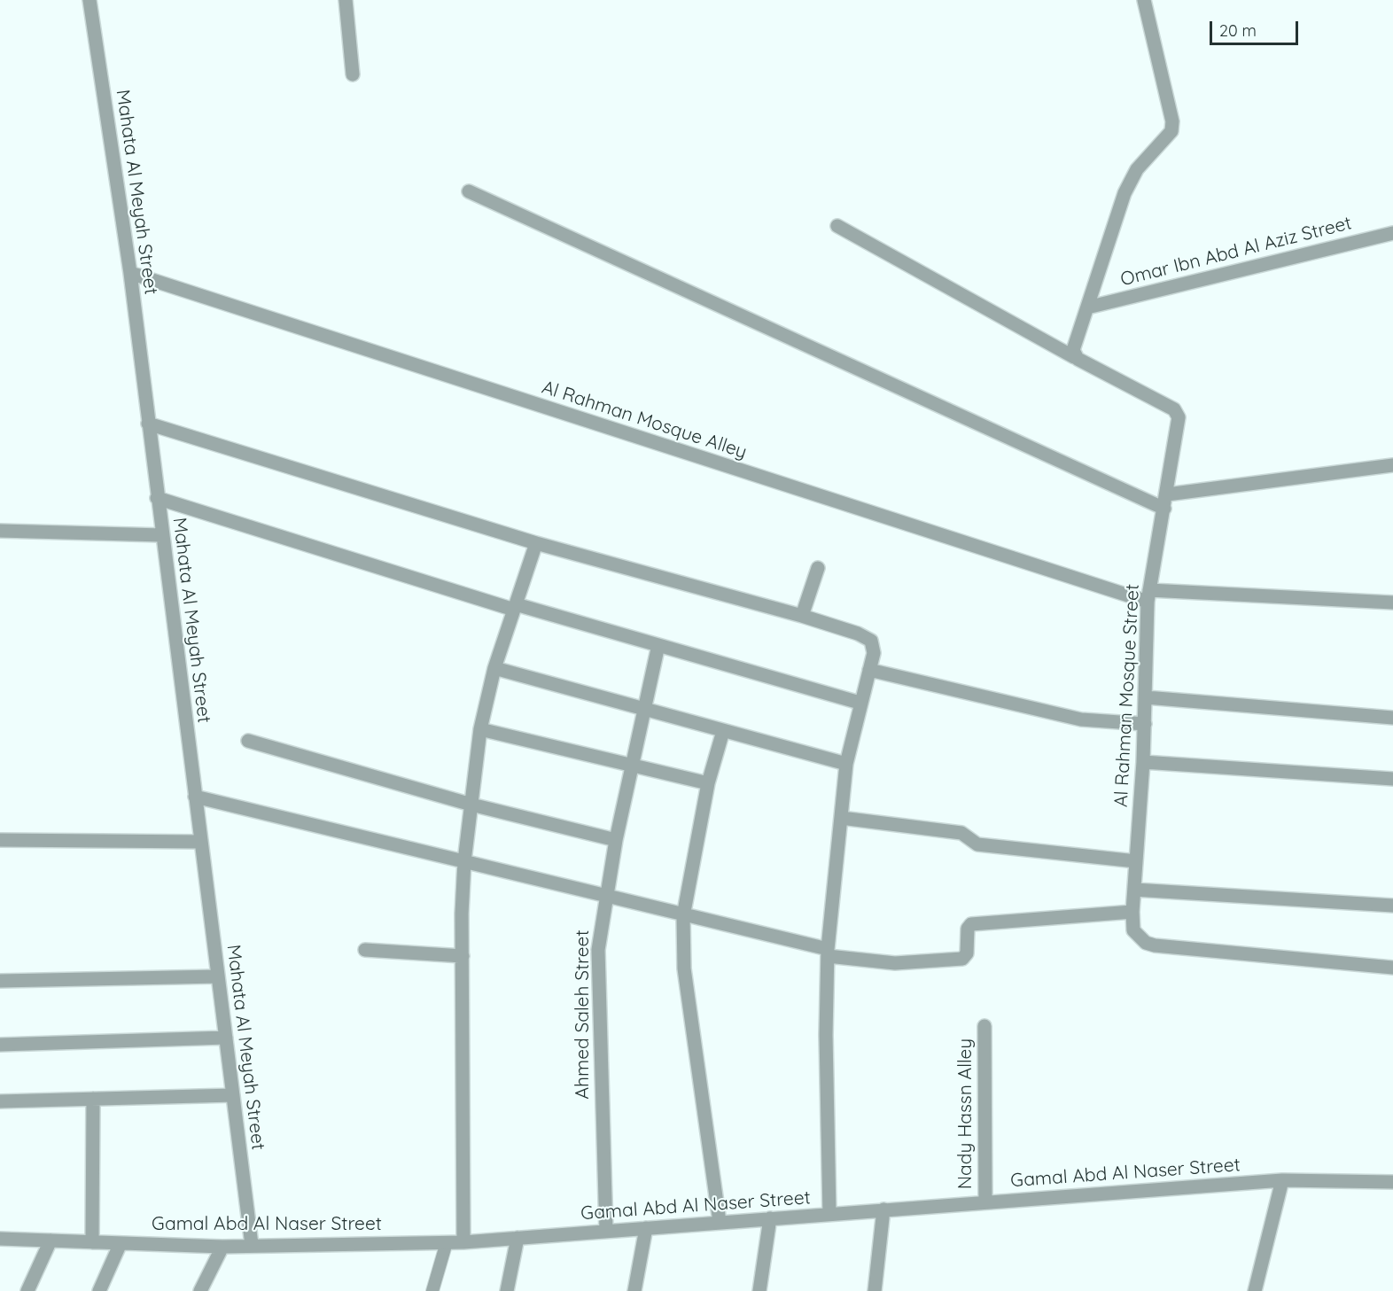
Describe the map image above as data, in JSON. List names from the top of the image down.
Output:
{
  "streets": {
    "street": [
      "Mahata Al Meyah Street",
      "Omar Ibn Abd Al Aziz Street",
      "Al Rahman Mosque Alley",
      "Al Rahman Mosque Street",
      "Ahmed Saleh Street",
      "Nady Hassn Alley",
      "Gamal Abd Al Naser Street"
    ]
  },
  "crossings": [
    ["Mahata Al Meyah Street", "Al Rahman Mosque Alley"],
    ["Mahata Al Meyah Street", "Gamal Abd Al Naser Street"],
    ["Al Rahman Mosque Alley", "Al Rahman Mosque Street"],
    ["Ahmed Saleh Street", "Gamal Abd Al Naser Street"],
    ["Nady Hassn Alley", "Gamal Abd Al Naser Street"]
  ],
  "scale_bar": "20 m"
}
